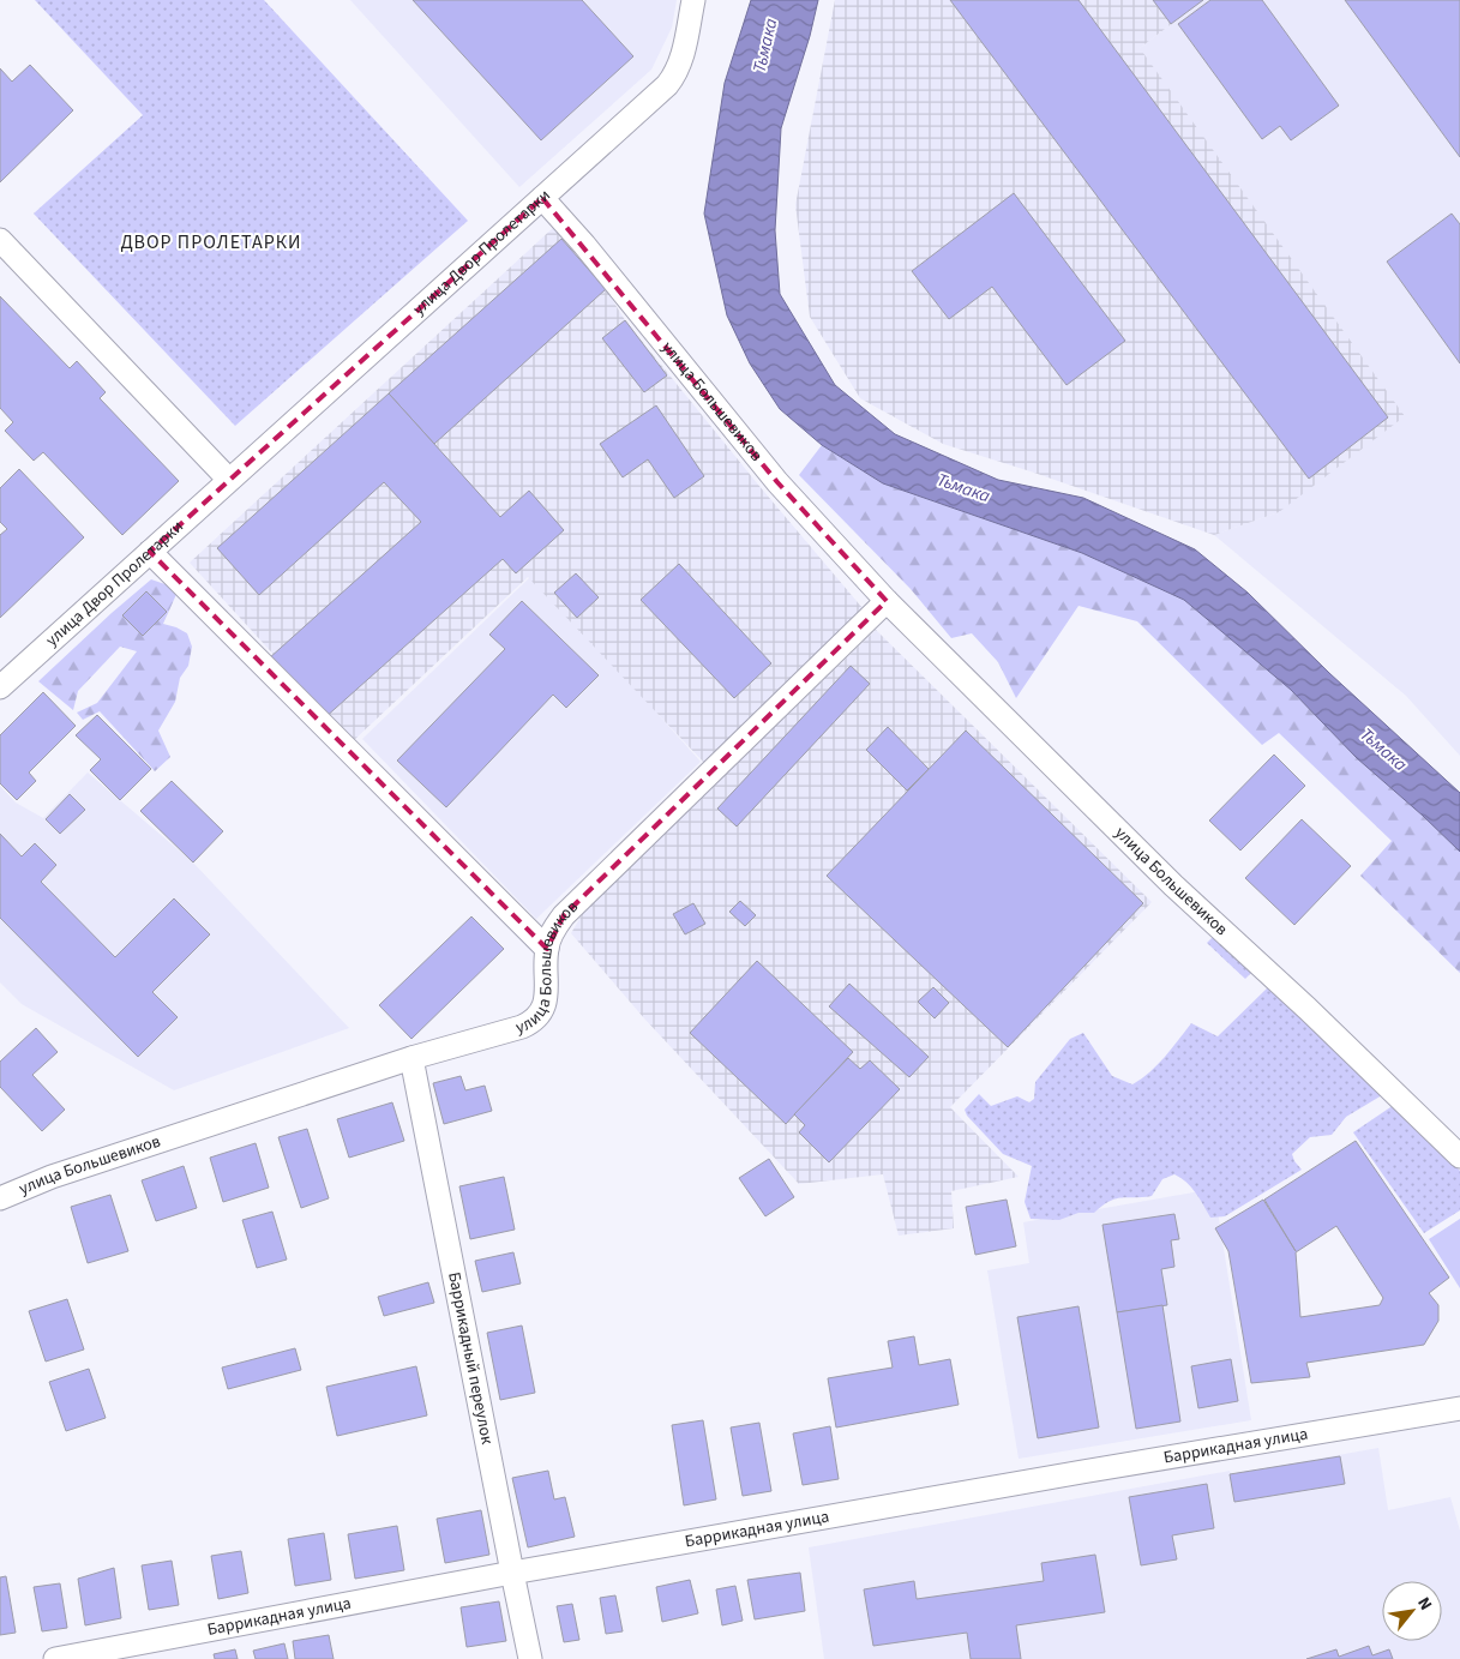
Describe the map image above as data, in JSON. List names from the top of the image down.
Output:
{
  "streets": {
    "street": [
      "улица Двор Пролетарки",
      "улица Большевиков",
      "Баррикадный переулок",
      "Баррикадная улица"
    ]
  },
  "crossings": [
    ["улица Двор Пролетарки", "улица Большевиков"],
    ["улица Большевиков", "Баррикадный переулок"],
    ["Баррикадный переулок", "Баррикадная улица"]
  ],
  "districts": ["ДВОР ПРОЛЕТАРКИ"],
  "water": ["Тьмака"],
  "north": "top right"
}
